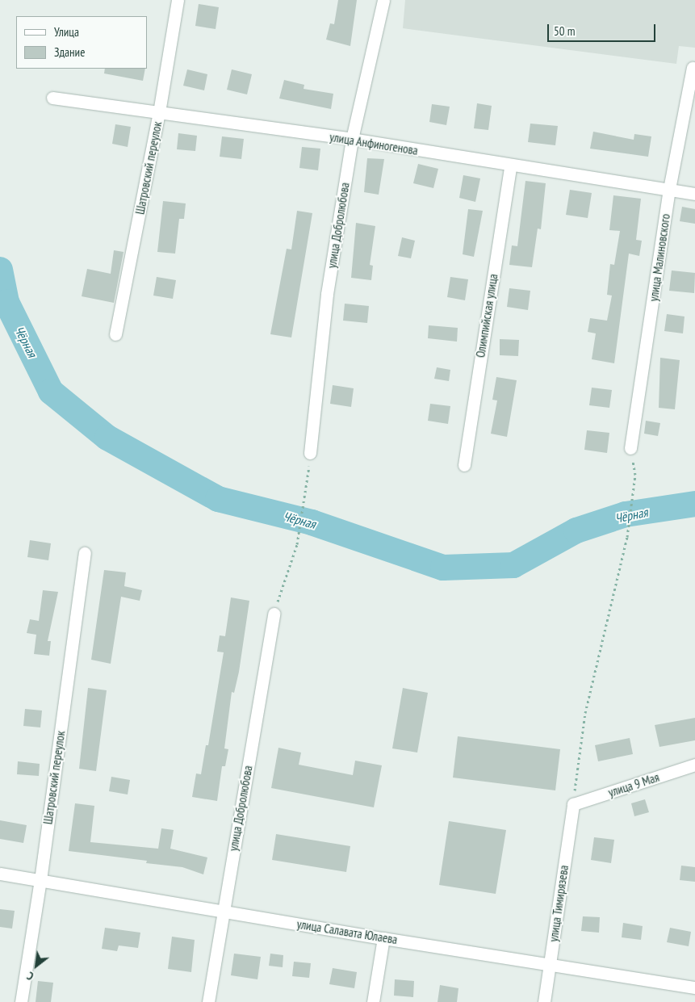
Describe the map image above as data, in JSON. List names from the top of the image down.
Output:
{
  "streets": {
    "street": [
      "улица Анфиногенова",
      "Шатровский переулок",
      "улица Добролюбова",
      "улица Малиновского",
      "Олимпийская улица",
      "улица 9 Мая",
      "улица Тимирязева",
      "улица Салавата Юлаева"
    ]
  },
  "crossings": [
    ["улица Анфиногенова", "Шатровский переулок"],
    ["улица Анфиногенова", "улица Добролюбова"],
    ["улица Анфиногенова", "улица Малиновского"],
    ["улица Анфиногенова", "Олимпийская улица"],
    ["Шатровский переулок", "улица Салавата Юлаева"],
    ["улица Добролюбова", "улица Салавата Юлаева"],
    ["улица 9 Мая", "улица Тимирязева"],
    ["улица Тимирязева", "улица Салавата Юлаева"]
  ],
  "water": ["Чёрная"],
  "legend": ["Улица", "Здание"],
  "scale_bar": "50 m",
  "north": "bottom left"
}
